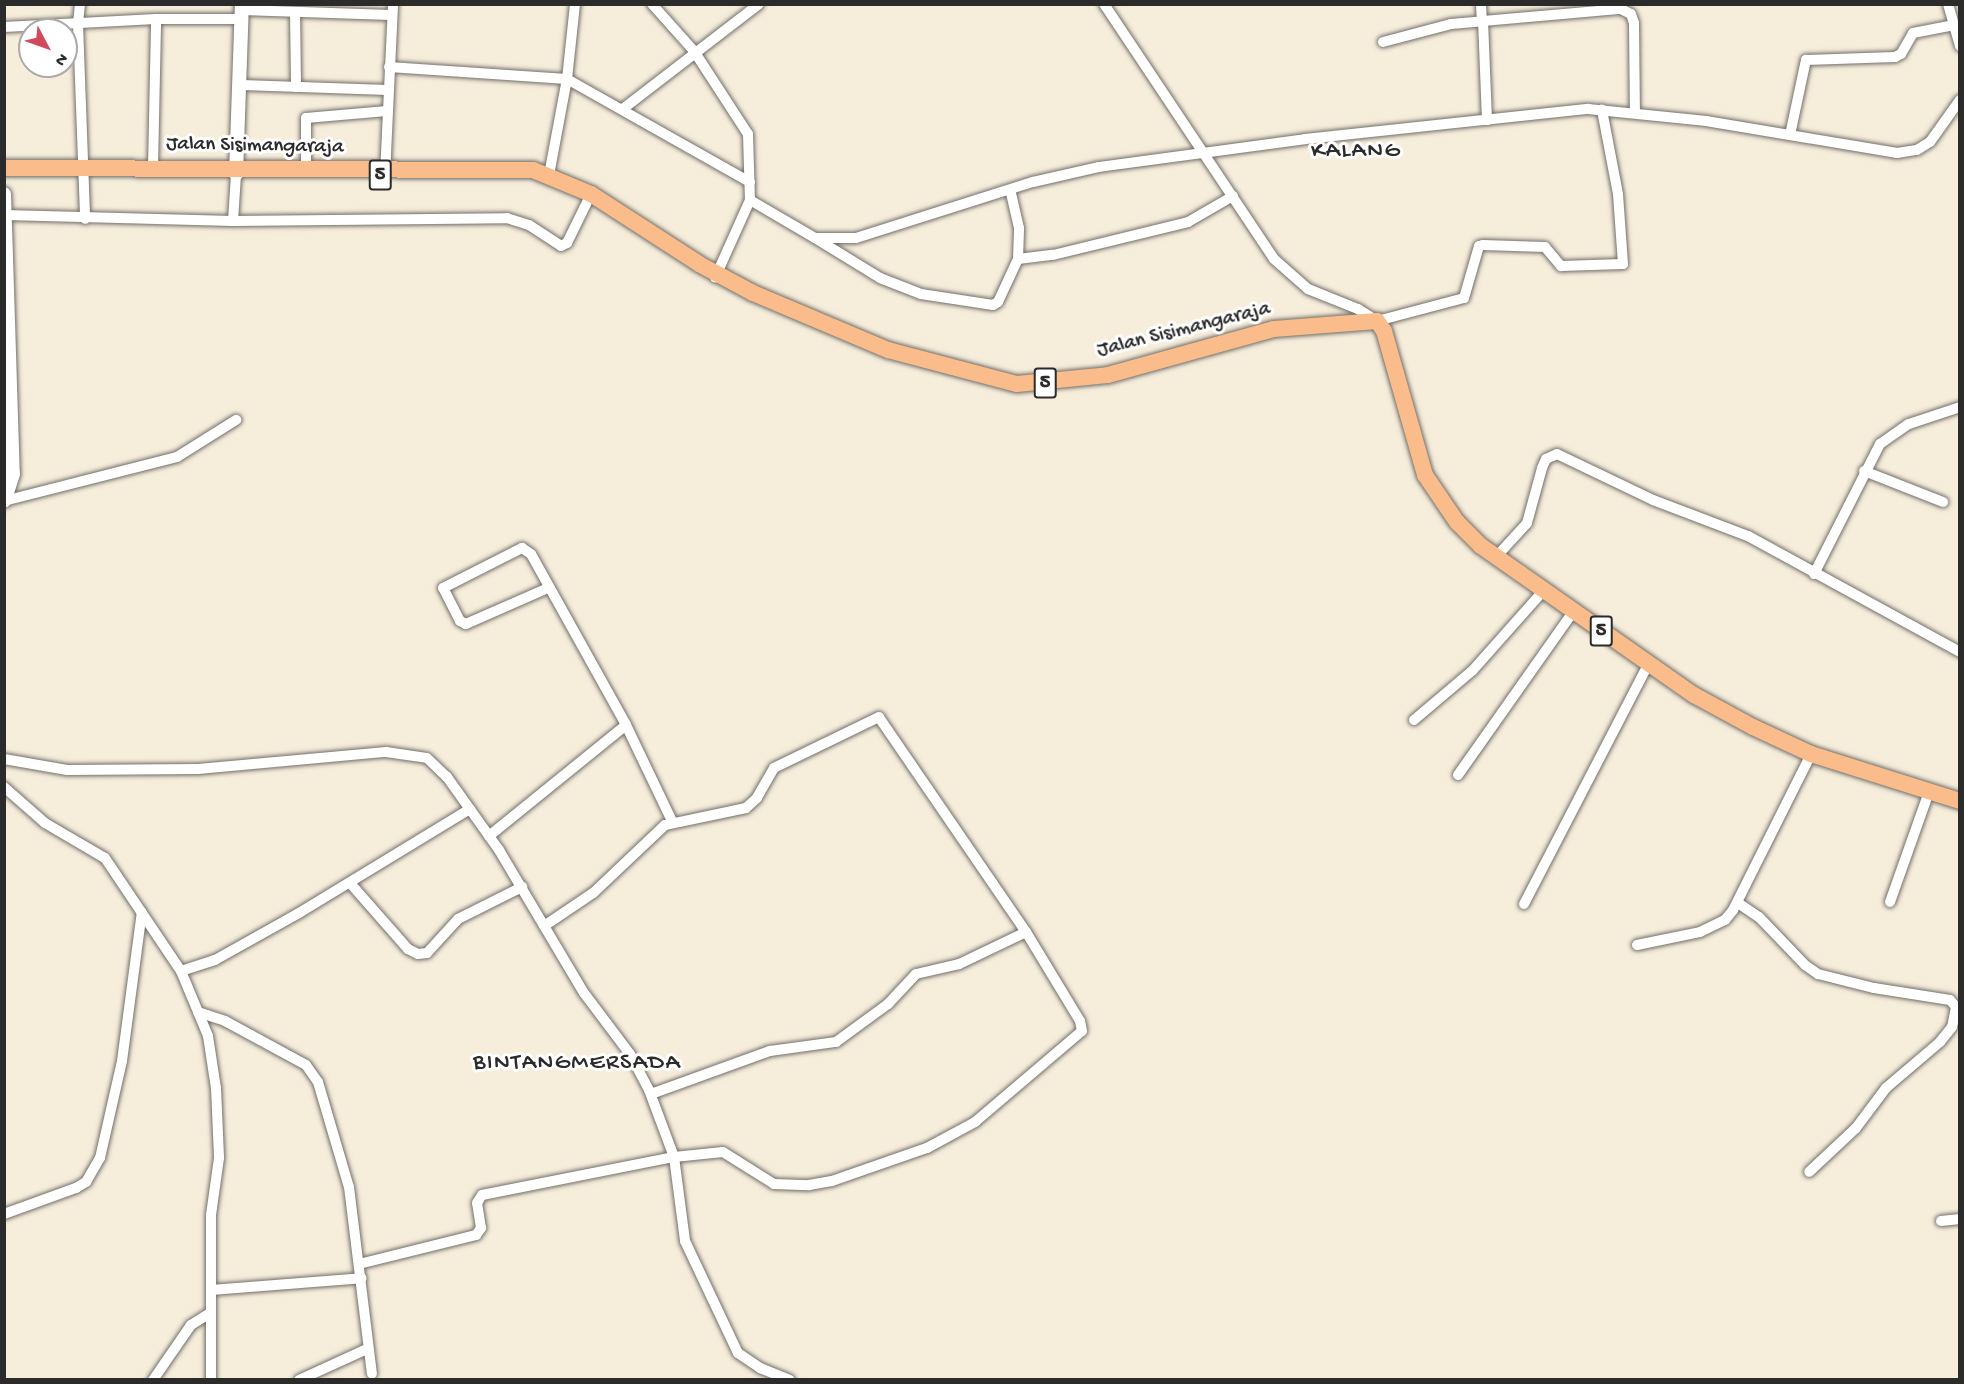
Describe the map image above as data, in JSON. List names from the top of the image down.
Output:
{
  "streets": {
    "highway": ["Jalan Sisimangaraja", "5"]
  },
  "crossings": [
    ["Jalan Sisimangaraja", "5"]
  ],
  "districts": ["KALANG", "BINTANGMERSADA"],
  "north": "bottom right"
}
